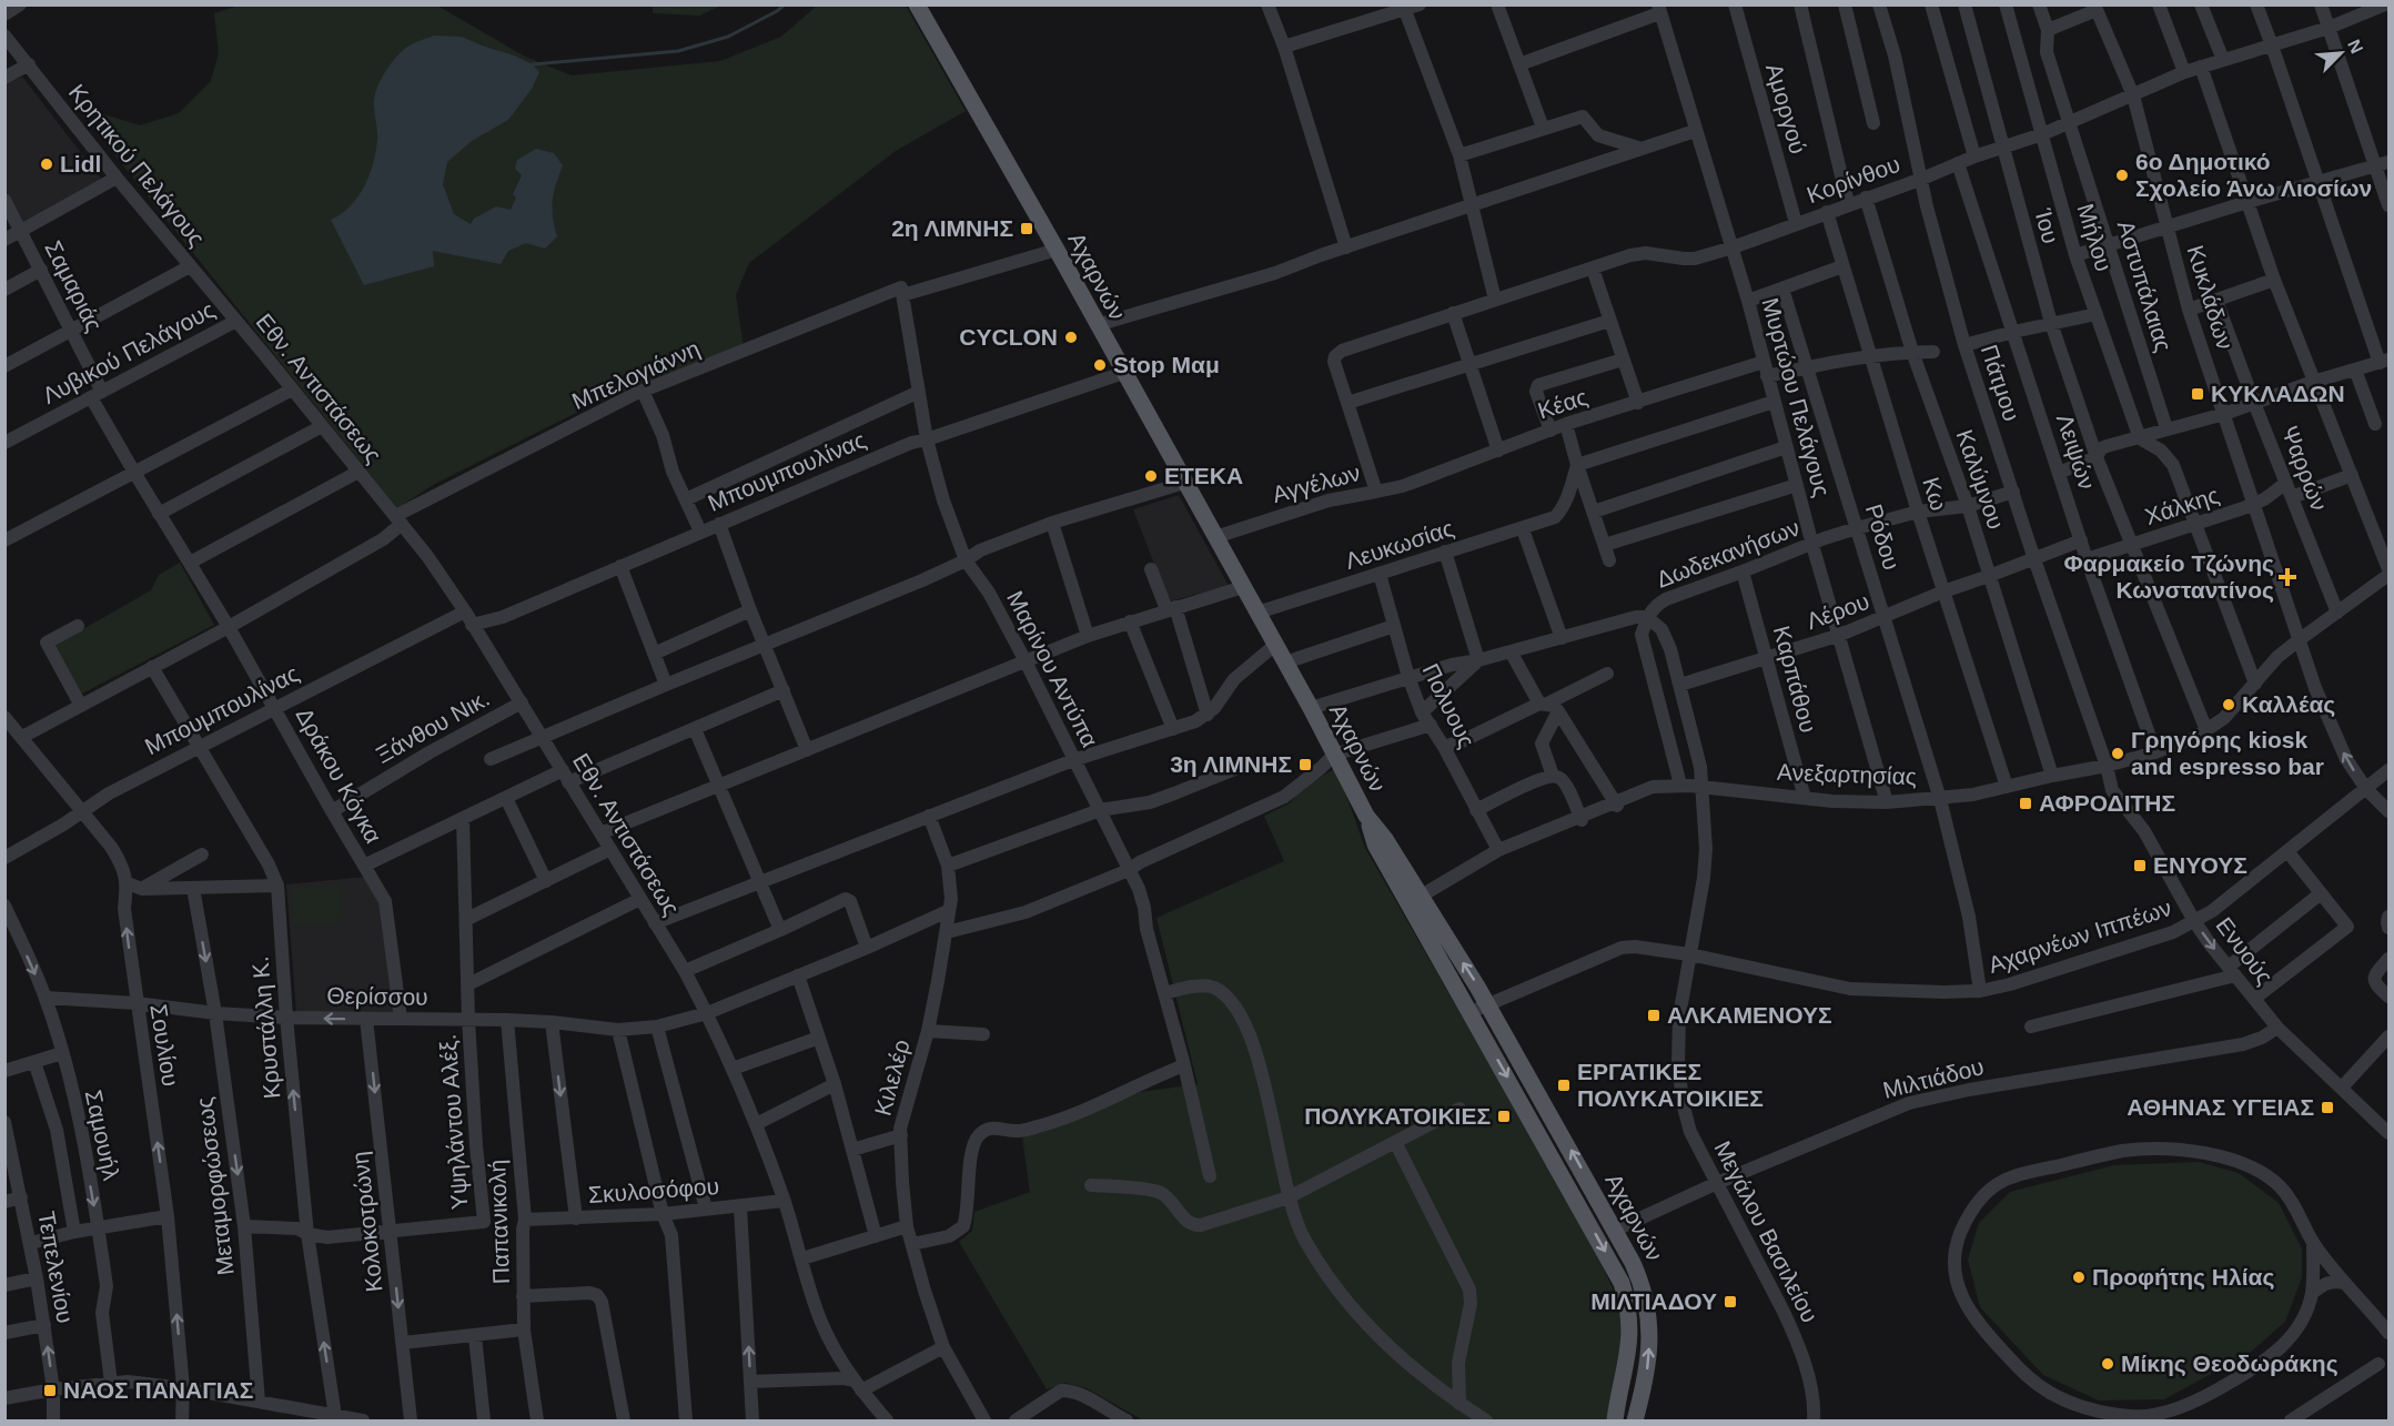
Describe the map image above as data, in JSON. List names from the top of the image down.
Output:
{
  "streets": {
    "main road": ["Αχαρνών"],
    "street": [
      "Αμοργού",
      "Κρητικού Πελάγους",
      "Κορίνθου",
      "Ίου",
      "Μήλου",
      "Σαμαριάς",
      "Αστυπάλαιας",
      "Κυκλάδων",
      "Λυβικού Πελάγους",
      "Μπελογιάννη",
      "Πάτμου",
      "Εθν. Αντιστάσεως",
      "Μυρτώου Πελάγους",
      "Κέας",
      "Λειψών",
      "Ψαρρών",
      "Μπουμπουλίνας",
      "Καλύμνου",
      "Αγγέλων",
      "Κω",
      "Χάλκης",
      "Ρόδου",
      "Λευκωσίας",
      "Δωδεκανήσων",
      "Λέρου",
      "Μαρίνου Αντύπα",
      "Καρπάθου",
      "Πολυους",
      "Ξάνθου Νικ.",
      "Ανεξαρτησίας",
      "Δράκου Κόγκα",
      "Αχαρνέων Ιππέων",
      "Ενυούς",
      "Θερίσσου",
      "Κρυστάλλη Κ.",
      "Σουλίου",
      "Κιλελέρ",
      "Μιλτιάδου",
      "Υψηλάντου Αλέξ.",
      "Σαμουήλ",
      "Μεταμορφώσεως",
      "Σκυλοσόφου",
      "Κολοκοτρώνη",
      "Παπανικολή",
      "Μεγάλου Βασιλείου",
      "Τεπελενίου"
    ]
  },
  "crossings": [
    ["Αμοργού", "Κορίνθου"],
    ["Κρητικού Πελάγους", "Λυβικού Πελάγους"],
    ["Κρητικού Πελάγους", "Εθν. Αντιστάσεως"],
    ["Κορίνθου", "Ίου"],
    ["Κορίνθου", "Μήλου"],
    ["Κορίνθου", "Αστυπάλαιας"],
    ["Κορίνθου", "Κυκλάδων"],
    ["Κορίνθου", "Πάτμου"],
    ["Κορίνθου", "Μυρτώου Πελάγους"],
    ["Κορίνθου", "Λειψών"],
    ["Κορίνθου", "Καλύμνου"],
    ["Κορίνθου", "Αγγέλων"],
    ["Κορίνθου", "Κω"],
    ["Ίου", "Χάλκης"],
    ["Ίου", "Ανεξαρτησίας"],
    ["Αχαρνών", "Μπελογιάννη"],
    ["Αχαρνών", "Μπουμπουλίνας"],
    ["Αχαρνών", "Αγγέλων"],
    ["Αχαρνών", "Λευκωσίας"],
    ["Αχαρνών", "Δωδεκανήσων"],
    ["Αχαρνών", "Ανεξαρτησίας"],
    ["Αχαρνών", "Αχαρνέων Ιππέων"],
    ["Αχαρνών", "Μιλτιάδου"],
    ["Σαμαριάς", "Λυβικού Πελάγους"],
    ["Σαμαριάς", "Δράκου Κόγκα"],
    ["Κυκλάδων", "Χάλκης"],
    ["Κυκλάδων", "Ανεξαρτησίας"],
    ["Κυκλάδων", "Αχαρνέων Ιππέων"],
    ["Λυβικού Πελάγους", "Εθν. Αντιστάσεως"],
    ["Λυβικού Πελάγους", "Δράκου Κόγκα"],
    ["Μπελογιάννη", "Εθν. Αντιστάσεως"],
    ["Μπελογιάννη", "Μαρίνου Αντύπα"],
    ["Μπελογιάννη", "Δράκου Κόγκα"],
    ["Μπελογιάννη", "Κρυστάλλη Κ."],
    ["Μπελογιάννη", "Σουλίου"],
    ["Πάτμου", "Δωδεκανήσων"],
    ["Πάτμου", "Λέρου"],
    ["Πάτμου", "Ανεξαρτησίας"],
    ["Πάτμου", "Ενυούς"],
    ["Εθν. Αντιστάσεως", "Μπουμπουλίνας"],
    ["Εθν. Αντιστάσεως", "Ξάνθου Νικ."],
    ["Εθν. Αντιστάσεως", "Θερίσσου"],
    ["Εθν. Αντιστάσεως", "Σκυλοσόφου"],
    ["Μυρτώου Πελάγους", "Κέας"],
    ["Μυρτώου Πελάγους", "Δωδεκανήσων"],
    ["Μυρτώου Πελάγους", "Λέρου"],
    ["Μυρτώου Πελάγους", "Ανεξαρτησίας"],
    ["Κέας", "Αγγέλων"],
    ["Λειψών", "Χάλκης"],
    ["Λειψών", "Λέρου"],
    ["Λειψών", "Ανεξαρτησίας"],
    ["Ψαρρών", "Χάλκης"],
    ["Ψαρρών", "Ανεξαρτησίας"],
    ["Μπουμπουλίνας", "Μαρίνου Αντύπα"],
    ["Μπουμπουλίνας", "Δράκου Κόγκα"],
    ["Μπουμπουλίνας", "Κρυστάλλη Κ."],
    ["Μπουμπουλίνας", "Σουλίου"],
    ["Καλύμνου", "Δωδεκανήσων"],
    ["Καλύμνου", "Λέρου"],
    ["Καλύμνου", "Ανεξαρτησίας"],
    ["Κω", "Δωδεκανήσων"],
    ["Κω", "Λέρου"],
    ["Κω", "Ανεξαρτησίας"],
    ["Ρόδου", "Δωδεκανήσων"],
    ["Ρόδου", "Λέρου"],
    ["Ρόδου", "Ανεξαρτησίας"],
    ["Ρόδου", "Αχαρνέων Ιππέων"],
    ["Λευκωσίας", "Πολυους"],
    ["Δωδεκανήσων", "Καρπάθου"],
    ["Δωδεκανήσων", "Πολυους"],
    ["Δωδεκανήσων", "Μεγάλου Βασιλείου"],
    ["Λέρου", "Καρπάθου"],
    ["Λέρου", "Μεγάλου Βασιλείου"],
    ["Καρπάθου", "Ανεξαρτησίας"],
    ["Πολυους", "Ανεξαρτησίας"],
    ["Ξάνθου Νικ.", "Δράκου Κόγκα"],
    ["Ανεξαρτησίας", "Ενυούς"],
    ["Ανεξαρτησίας", "Μεγάλου Βασιλείου"],
    ["Δράκου Κόγκα", "Θερίσσου"],
    ["Αχαρνέων Ιππέων", "Ενυούς"],
    ["Αχαρνέων Ιππέων", "Μεγάλου Βασιλείου"],
    ["Ενυούς", "Μιλτιάδου"],
    ["Θερίσσου", "Κρυστάλλη Κ."],
    ["Θερίσσου", "Σουλίου"],
    ["Θερίσσου", "Κιλελέρ"],
    ["Θερίσσου", "Υψηλάντου Αλέξ."],
    ["Θερίσσου", "Σαμουήλ"],
    ["Θερίσσου", "Μεταμορφώσεως"],
    ["Θερίσσου", "Κολοκοτρώνη"],
    ["Θερίσσου", "Παπανικολή"],
    ["Μιλτιάδου", "Μεγάλου Βασιλείου"],
    ["Υψηλάντου Αλέξ.", "Κολοκοτρώνη"],
    ["Σκυλοσόφου", "Παπανικολή"]
  ],
  "one_way": ["Κρυστάλλη Κ.", "Μεταμορφώσεως", "Κολοκοτρώνη"],
  "places": {
    "other": [
      "Lidl",
      "6ο Δημοτικό Σχολείο Άνω Λιοσίων",
      "CYCLON",
      "Stop Μαμ",
      "ΕΤΕΚΑ",
      "Καλλέας",
      "Γρηγόρης kiosk and espresso bar",
      "Προφήτης Ηλίας",
      "Μίκης Θεοδωράκης"
    ],
    "transit": [
      "2η ΛΙΜΝΗΣ",
      "ΚΥΚΛΑΔΩΝ",
      "3η ΛΙΜΝΗΣ",
      "ΑΦΡΟΔΙΤΗΣ",
      "ΕΝΥΟΥΣ",
      "ΑΛΚΑΜΕΝΟΥΣ",
      "ΕΡΓΑΤΙΚΕΣ ΠΟΛΥΚΑΤΟΙΚΙΕΣ",
      "ΑΘΗΝΑΣ ΥΓΕΙΑΣ",
      "ΠΟΛΥΚΑΤΟΙΚΙΕΣ",
      "ΜΙΛΤΙΑΔΟΥ",
      "ΝΑΟΣ ΠΑΝΑΓΙΑΣ"
    ],
    "health": ["Φαρμακείο Τζώνης Κωνσταντίνος"]
  },
  "north": "top right"
}
